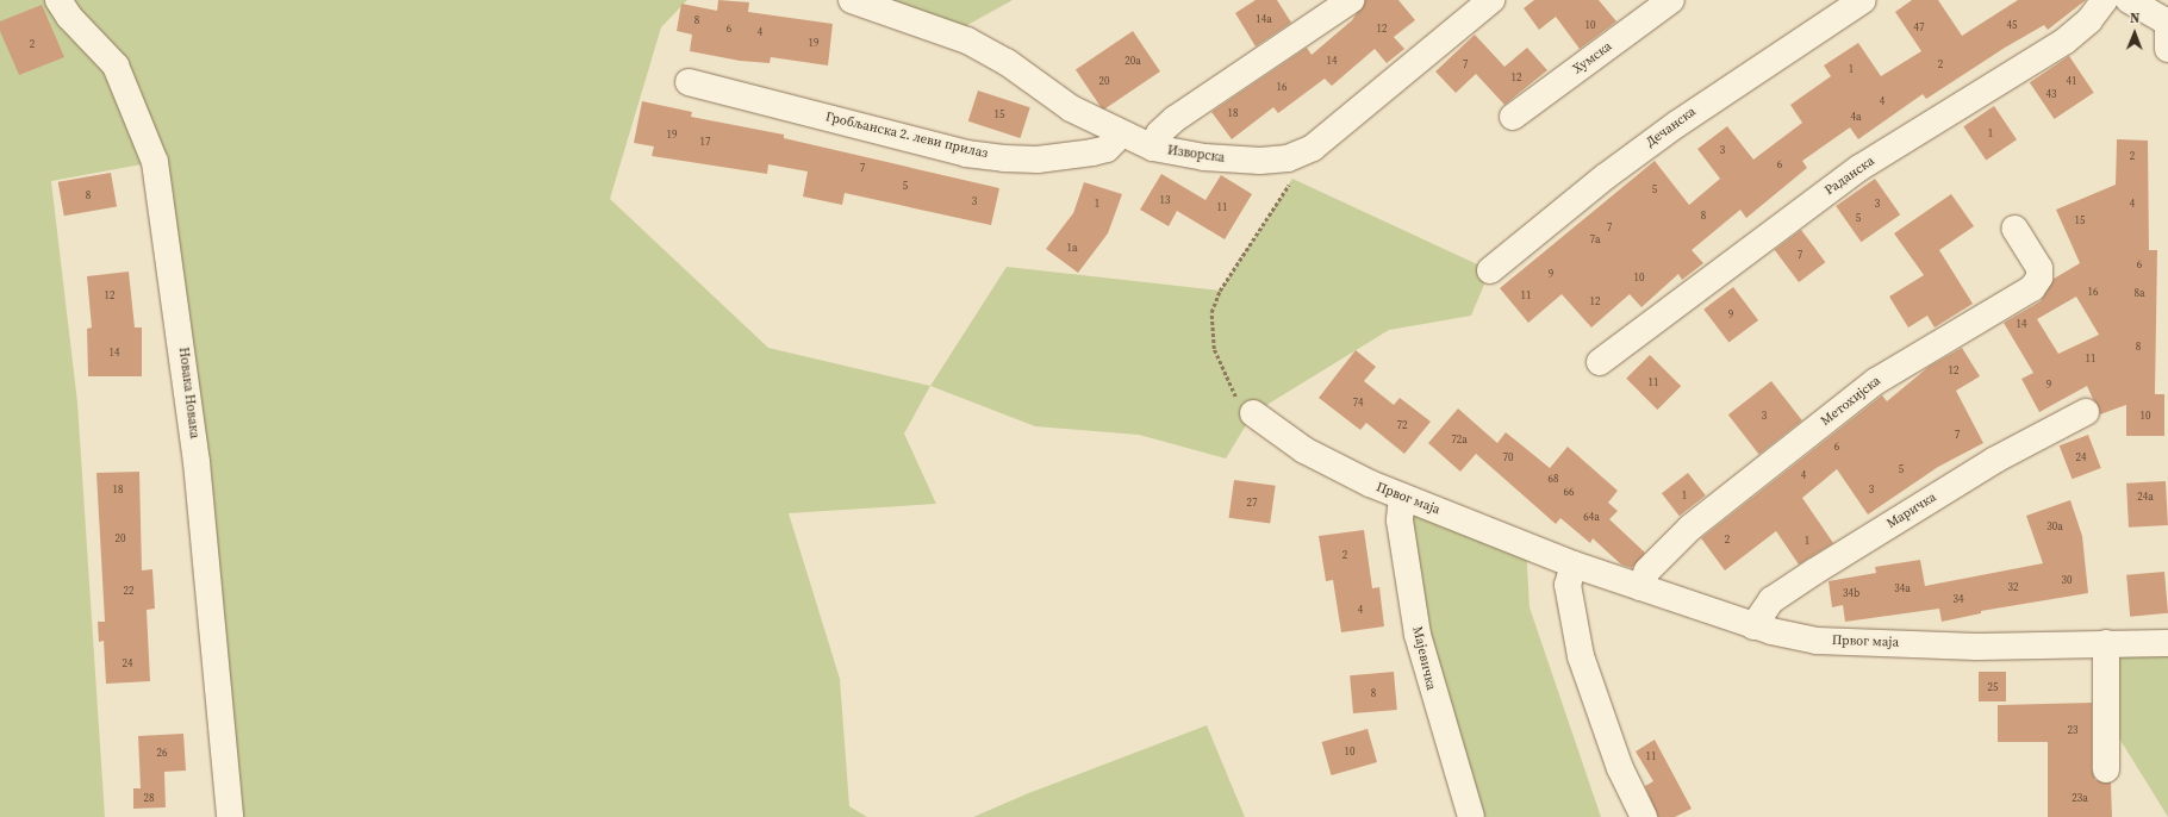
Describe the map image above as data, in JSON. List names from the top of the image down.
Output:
{
  "streets": {
    "street": [
      "Хумска",
      "Дечанска",
      "Гробљанска 2. леви прилаз",
      "Изворска",
      "Раданска",
      "Новака Новака",
      "Метохијска",
      "Првог маја",
      "Маричка",
      "Мајевичка"
    ]
  },
  "crossings": [
    ["Гробљанска 2. леви прилаз", "Изворска"],
    ["Метохијска", "Првог маја"],
    ["Првог маја", "Маричка"],
    ["Првог маја", "Мајевичка"]
  ],
  "house_numbers": [
    "14a",
    "8",
    "10",
    "45",
    "47",
    "6",
    "12",
    "4",
    "19",
    "2",
    "20a",
    "14",
    "7",
    "2",
    "1",
    "12",
    "20",
    "41",
    "16",
    "43",
    "4",
    "18",
    "15",
    "4a",
    "1",
    "19",
    "17",
    "3",
    "2",
    "6",
    "7",
    "5",
    "5",
    "8",
    "13",
    "3",
    "1",
    "3",
    "4",
    "11",
    "8",
    "5",
    "15",
    "7",
    "7a",
    "1a",
    "7",
    "6",
    "9",
    "10",
    "16",
    "8a",
    "12",
    "11",
    "12",
    "9",
    "14",
    "8",
    "14",
    "11",
    "12",
    "11",
    "9",
    "74",
    "3",
    "10",
    "72",
    "7",
    "72a",
    "6",
    "70",
    "24",
    "5",
    "4",
    "68",
    "18",
    "3",
    "66",
    "1",
    "24a",
    "27",
    "64a",
    "30a",
    "20",
    "2",
    "1",
    "2",
    "30",
    "32",
    "34a",
    "22",
    "34b",
    "34",
    "4",
    "24",
    "25",
    "8",
    "23",
    "10",
    "26",
    "11",
    "28",
    "23a"
  ],
  "north": "top"
}
